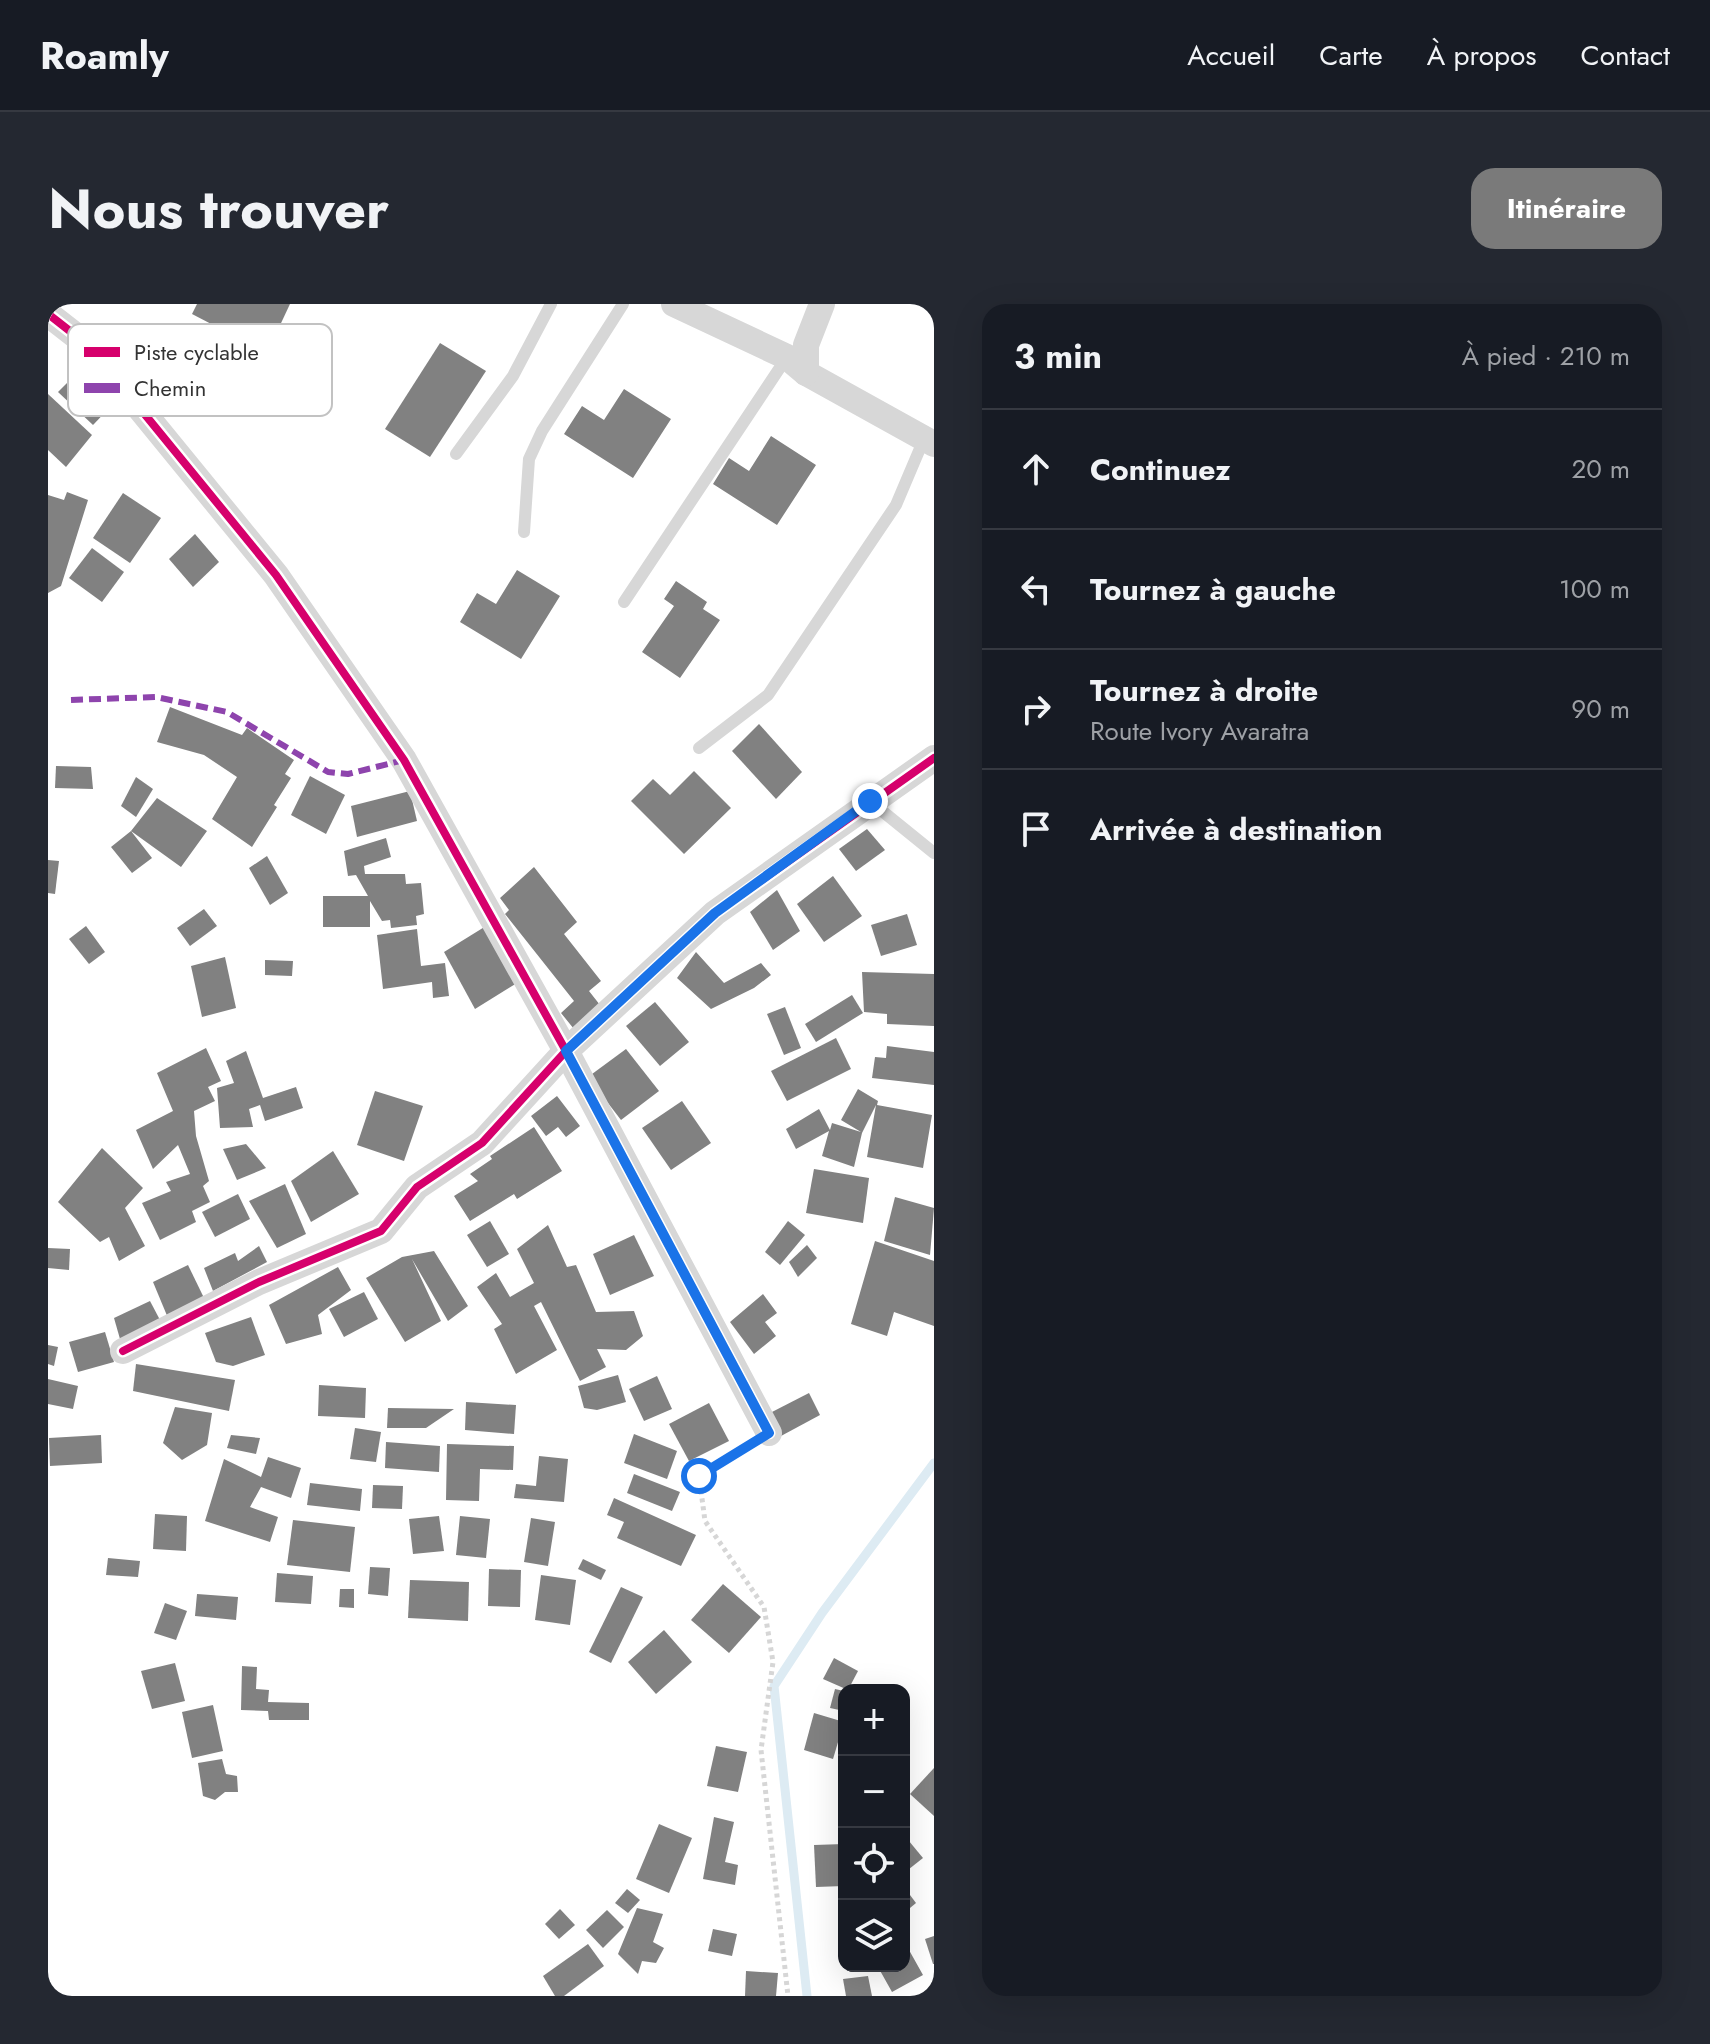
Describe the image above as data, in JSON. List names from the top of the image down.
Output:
{
  "legend": ["Piste cyclable", "Chemin"],
  "page": {
    "header": "Roamly",
    "nav": [
      "Accueil",
      "Carte",
      "À propos",
      "Contact"
    ],
    "title": "Nous trouver",
    "buttons": "Itinéraire",
    "heading": ["3 min", "À pied · 210 m"],
    "list": [
      ["Continuez", "20 m"],
      ["Tournez à gauche", "100 m"],
      ["Tournez à droite", "Route Ivory Avaratra", "90 m"],
      "Arrivée à destination"
    ],
    "map_buttons": ["+", "−"]
  }
}
